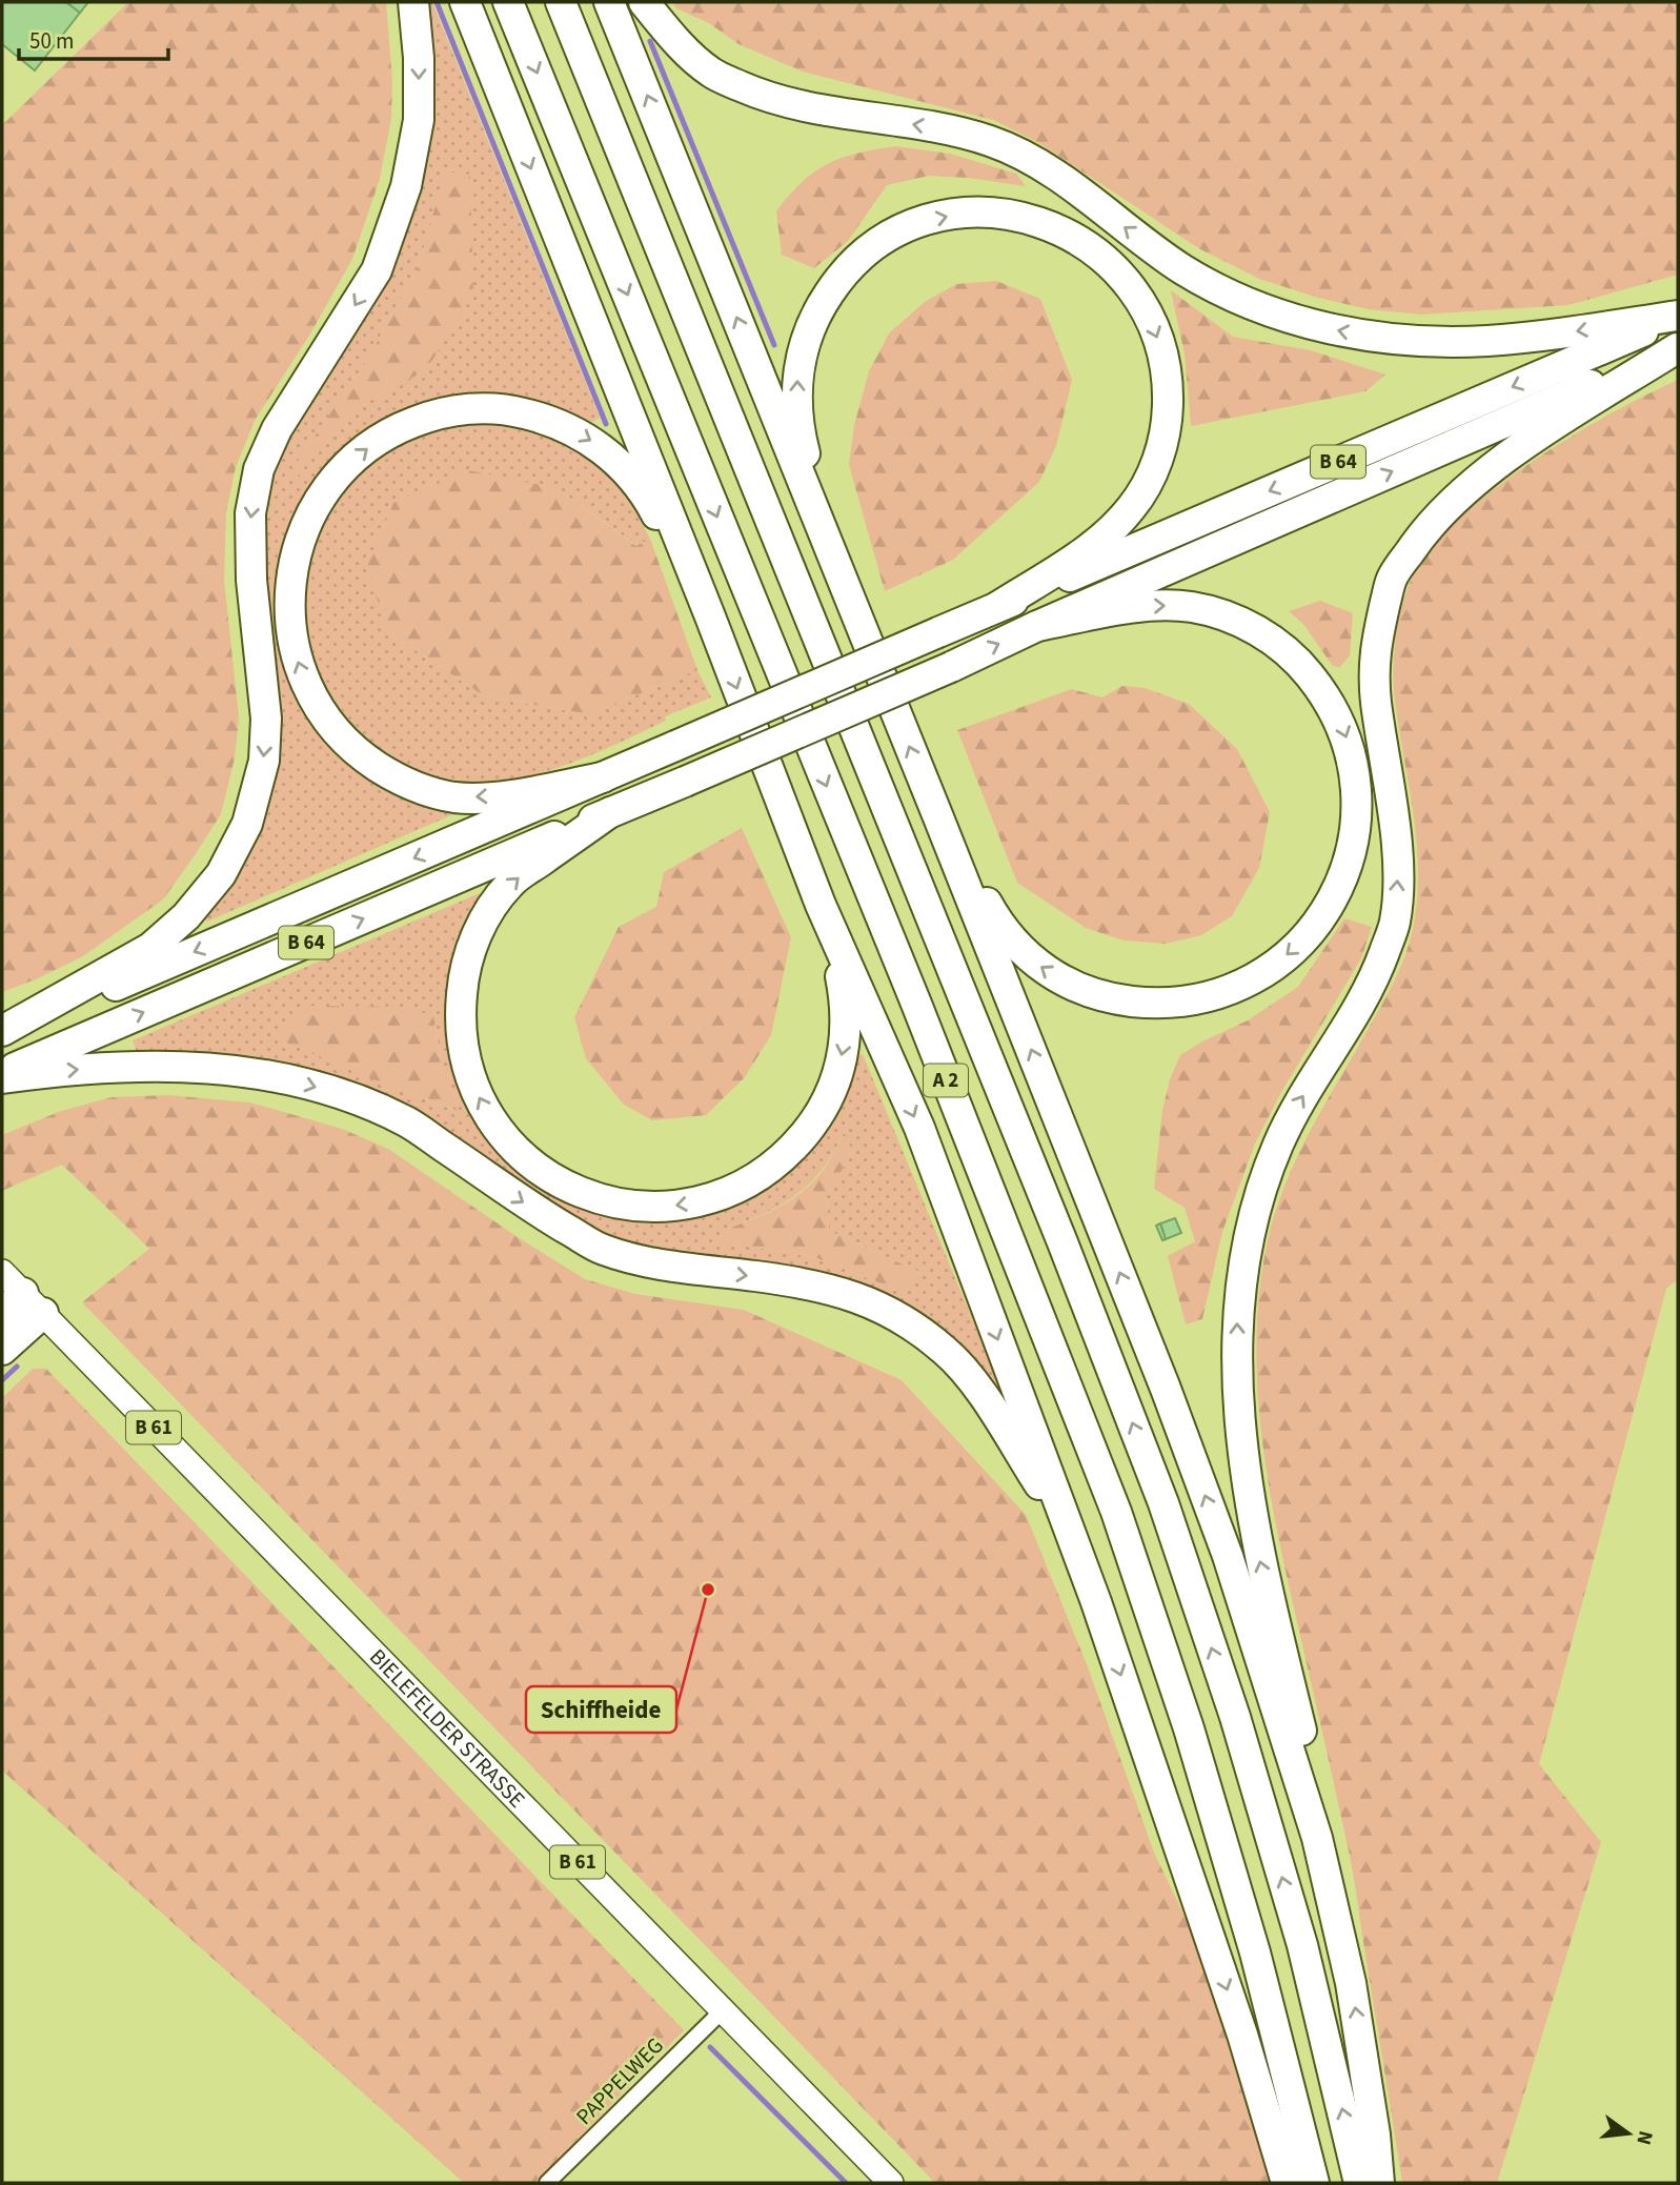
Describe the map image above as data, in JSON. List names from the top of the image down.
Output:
{
  "streets": {
    "highway": ["B 64", "A 2"],
    "main road": ["B 61", "BIELEFELDER STRASSE"],
    "street": ["PAPPELWEG"]
  },
  "crossings": [
    ["BIELEFELDER STRASSE", "PAPPELWEG"]
  ],
  "places": ["Schiffheide"],
  "scale_bar": "50 m",
  "north": "right"
}
